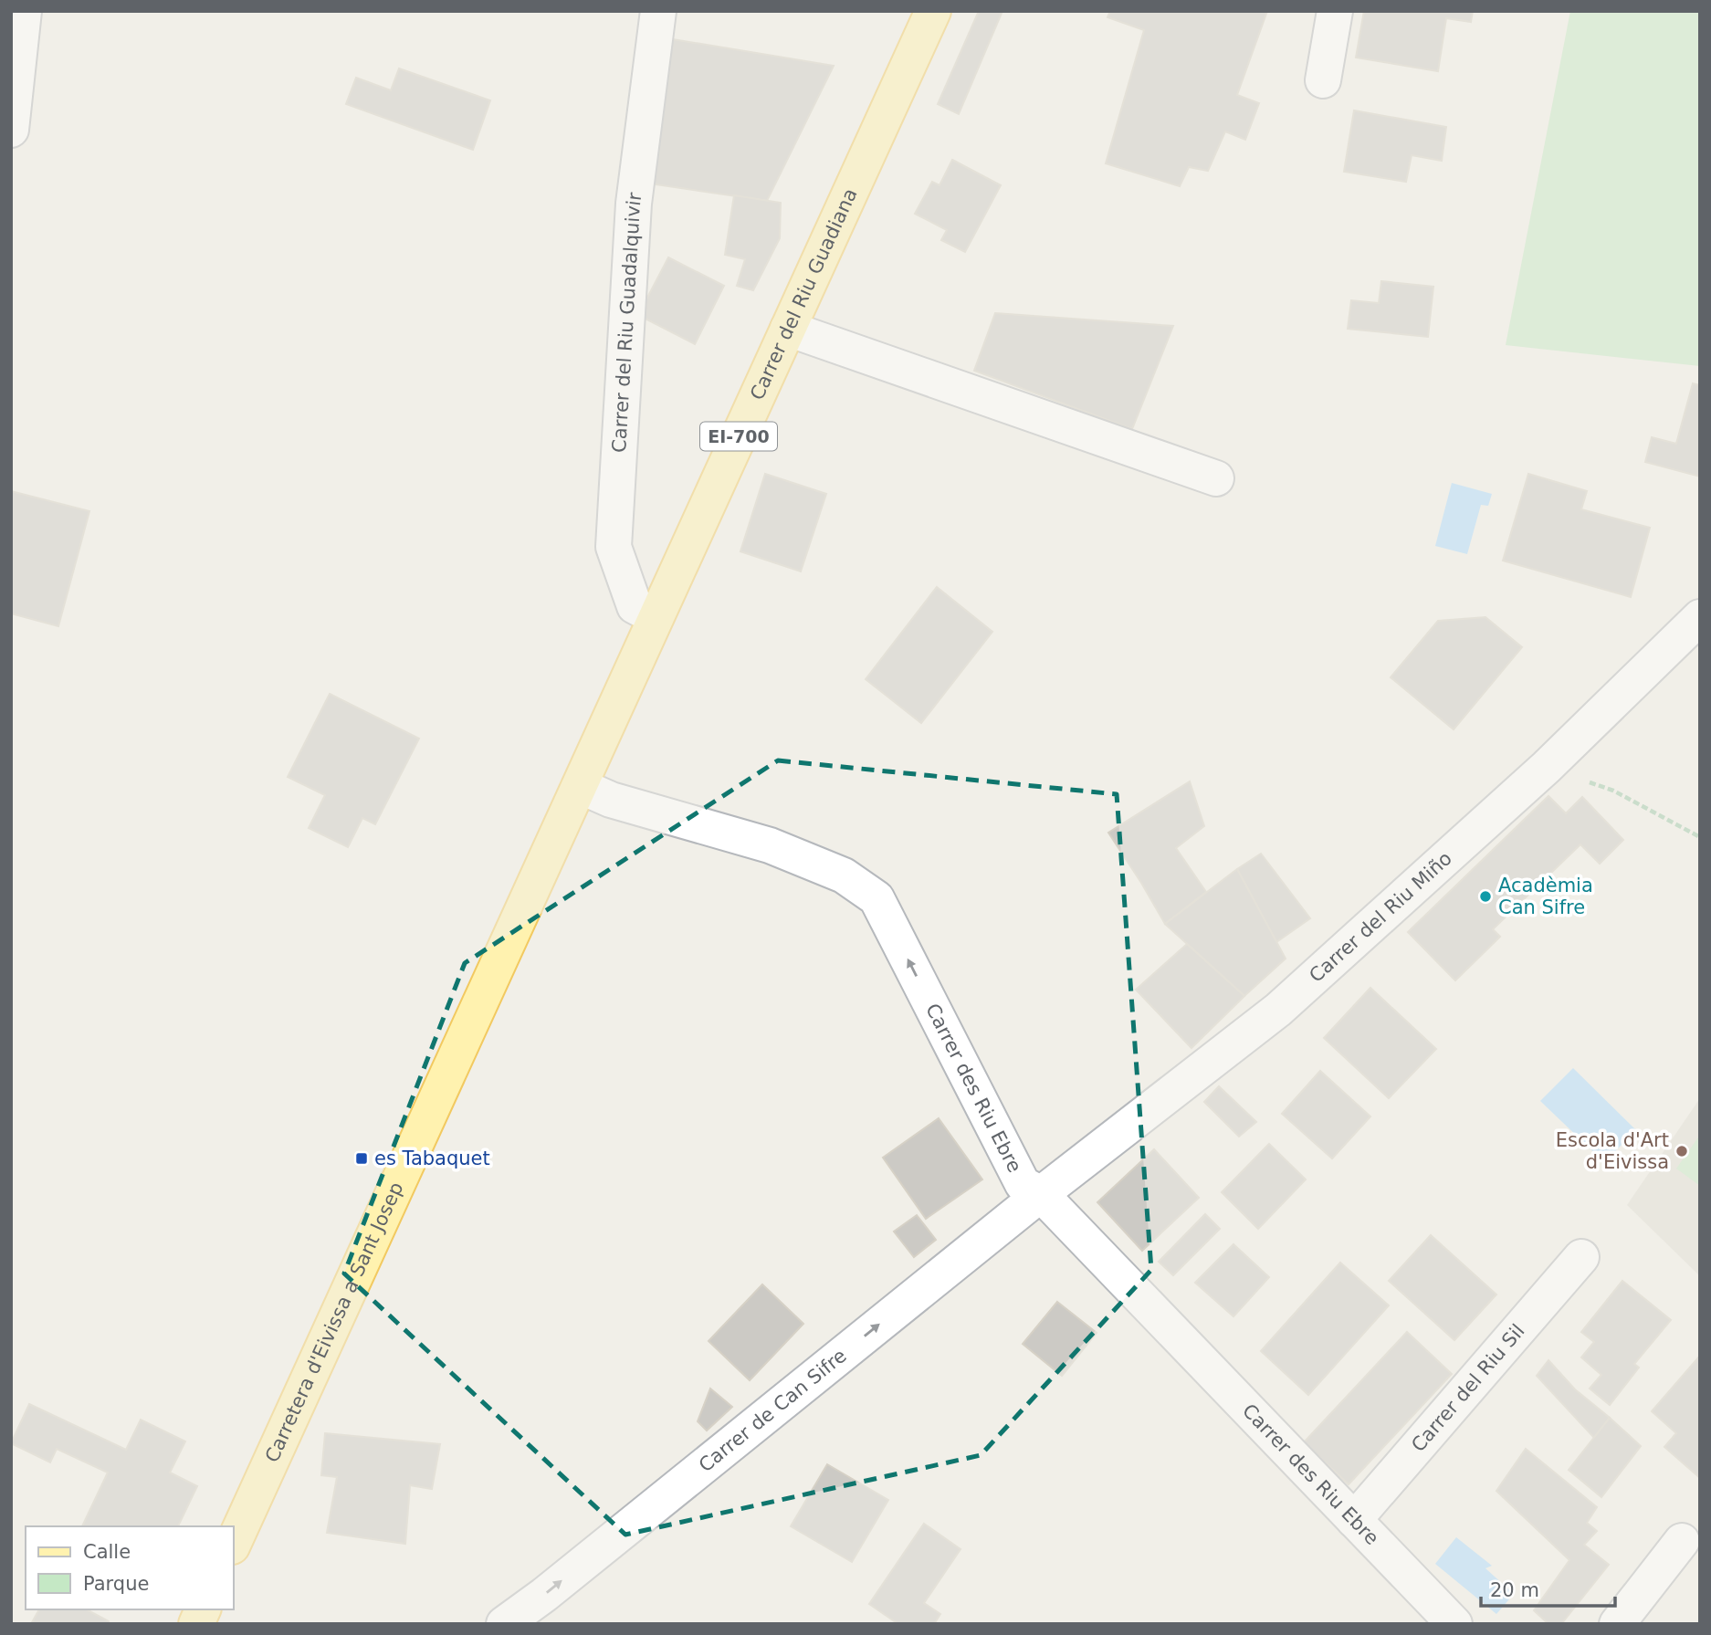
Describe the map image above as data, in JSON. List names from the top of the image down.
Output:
{
  "streets": {
    "main road": ["Carrer del Riu Guadiana", "EI-700", "Carretera d'Eivissa a Sant Josep"],
    "street": [
      "Carrer del Riu Guadalquivir",
      "Carrer del Riu Miño",
      "Carrer des Riu Ebre",
      "Carrer del Riu Sil",
      "Carrer de Can Sifre"
    ]
  },
  "crossings": [
    ["Carrer del Riu Guadiana", "Carrer del Riu Guadalquivir"],
    ["Carrer del Riu Guadiana", "Carrer des Riu Ebre"],
    ["Carrer del Riu Guadiana", "Carretera d'Eivissa a Sant Josep"],
    ["Carrer del Riu Miño", "Carrer des Riu Ebre"],
    ["Carrer del Riu Miño", "Carrer de Can Sifre"],
    ["Carrer des Riu Ebre", "Carretera d'Eivissa a Sant Josep"],
    ["Carrer des Riu Ebre", "Carrer del Riu Sil"],
    ["Carrer des Riu Ebre", "Carrer de Can Sifre"]
  ],
  "one_way": ["Carrer des Riu Ebre", "Carrer de Can Sifre"],
  "places": {
    "other": ["Acadèmia Can Sifre", "Escola d'Art d'Eivissa"],
    "transit": ["es Tabaquet"]
  },
  "legend": ["Calle", "Parque"],
  "scale_bar": "20 m"
}
